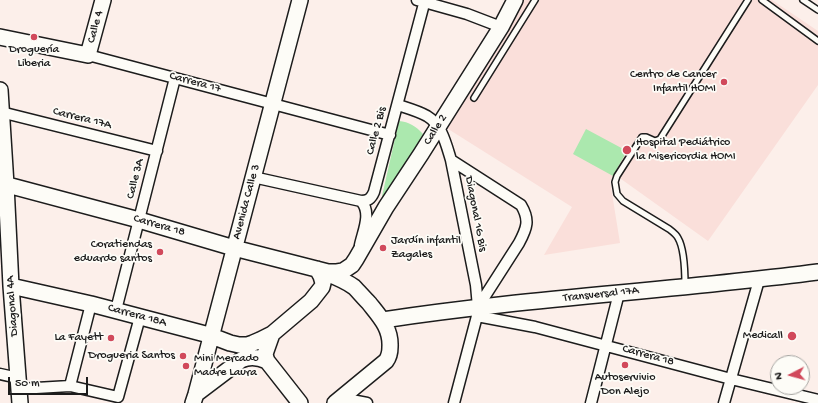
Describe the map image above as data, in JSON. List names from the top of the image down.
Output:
{
  "streets": {
    "street": [
      "Calle 4",
      "Carrera 17",
      "Carrera 17A",
      "Calle 2",
      "Calle 2 Bis",
      "Calle 3A",
      "Avenida Calle 3",
      "Diagonal 1G Bis",
      "Carrera 18",
      "Transversal 17A",
      "Diagonal 4A",
      "Carrera 18A"
    ]
  },
  "crossings": [
    ["Calle 4", "Carrera 17"],
    ["Carrera 17", "Calle 2 Bis"],
    ["Carrera 17", "Calle 3A"],
    ["Carrera 17", "Avenida Calle 3"],
    ["Carrera 17A", "Calle 3A"],
    ["Carrera 17A", "Diagonal 4A"],
    ["Calle 2", "Diagonal 1G Bis"],
    ["Calle 2", "Carrera 18"],
    ["Calle 3A", "Carrera 18"],
    ["Calle 3A", "Carrera 18A"],
    ["Avenida Calle 3", "Carrera 18"],
    ["Avenida Calle 3", "Carrera 18A"],
    ["Diagonal 1G Bis", "Carrera 18"],
    ["Diagonal 1G Bis", "Transversal 17A"],
    ["Carrera 18", "Transversal 17A"],
    ["Carrera 18", "Diagonal 4A"],
    ["Carrera 18", "Carrera 18A"],
    ["Diagonal 4A", "Carrera 18A"]
  ],
  "places": [
    "Droguería Liberia",
    "Centro de Cancer Infantil HOMI",
    "Hospital Pediátrico la Misericordia HOMI",
    "Jardín infantil Zagales",
    "Coratiendas eduardo santos",
    "Medicall",
    "La Fayett",
    "Drogueria Santos",
    "Autoservivio Don Alejo",
    "Mini Mercado Madre Laura"
  ],
  "scale_bar": "50 m",
  "north": "left"
}
